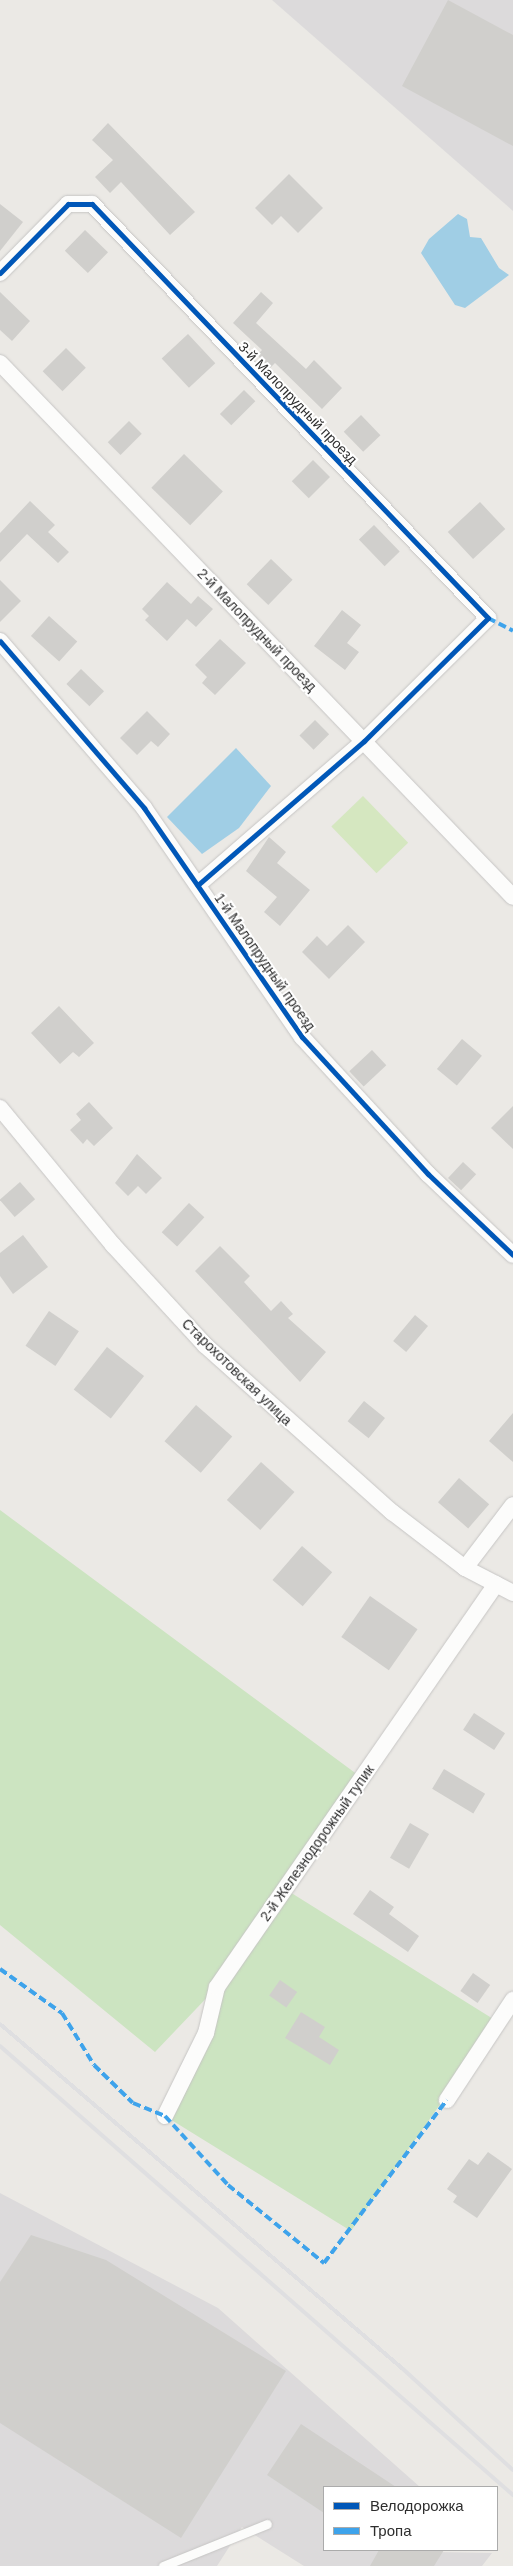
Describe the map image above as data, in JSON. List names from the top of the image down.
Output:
{
  "streets": {
    "street": [
      "3-й Малопрудный проезд",
      "2-й Малопрудный проезд",
      "1-й Малопрудный проезд",
      "Старохотовская улица",
      "2-й Железнодорожный тупик"
    ]
  },
  "crossings": [
    ["3-й Малопрудный проезд", "2-й Малопрудный проезд"],
    ["Старохотовская улица", "2-й Железнодорожный тупик"]
  ],
  "legend": ["Велодорожка", "Тропа"]
}
